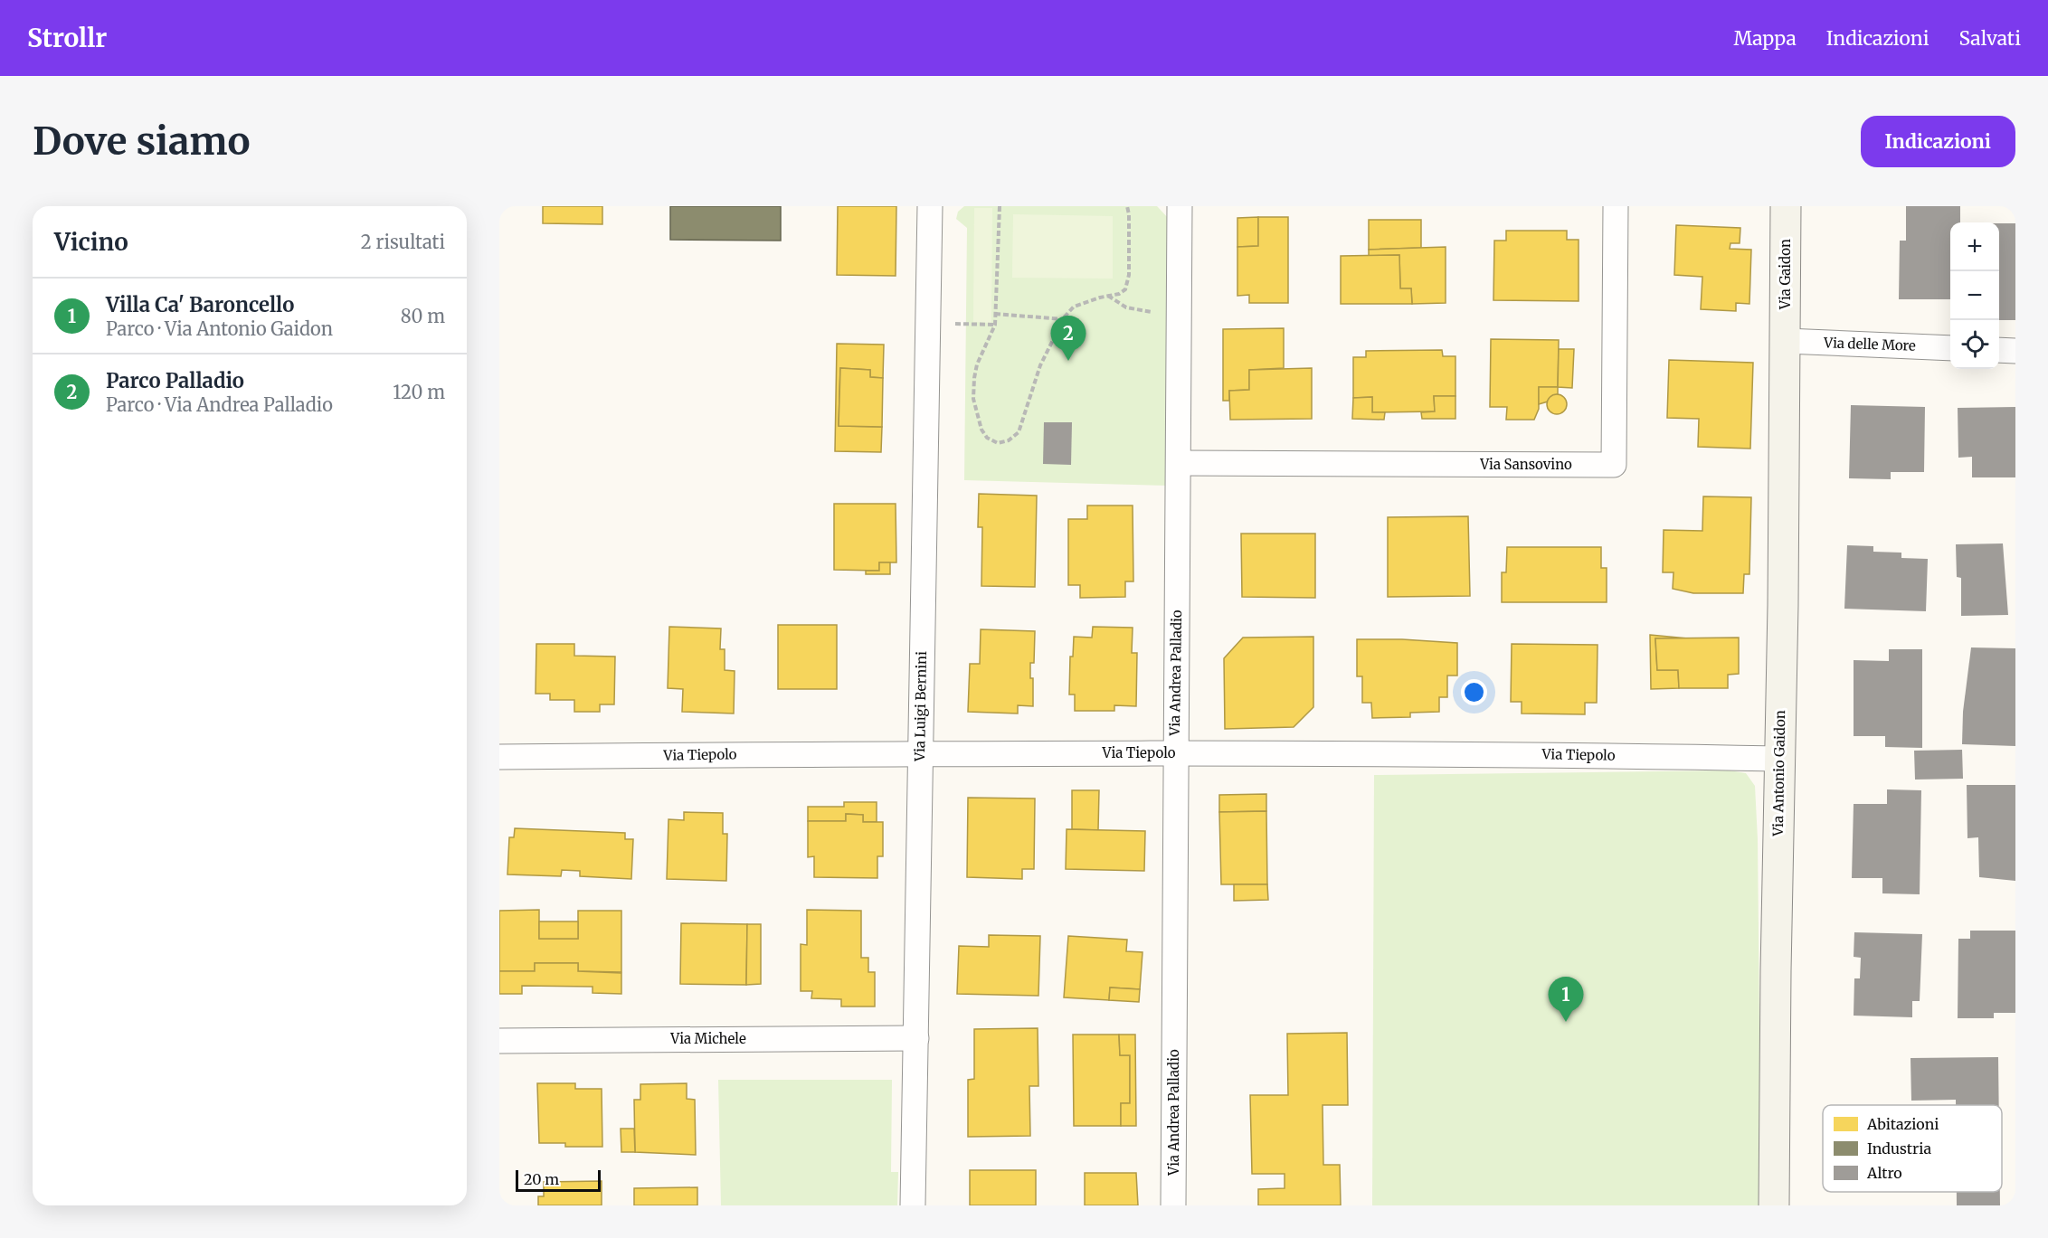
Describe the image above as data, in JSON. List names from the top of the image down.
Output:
{
  "streets": {
    "street": [
      "Via Gaidon",
      "Via delle More",
      "Via Sansovino",
      "Via Andrea Palladio",
      "Via Luigi Bernini",
      "Via Tiepolo",
      "Via Antonio Gaidon",
      "Via Michele"
    ]
  },
  "crossings": [
    ["Via Gaidon", "Via delle More"],
    ["Via Gaidon", "Via Antonio Gaidon"],
    ["Via delle More", "Via Antonio Gaidon"],
    ["Via Sansovino", "Via Andrea Palladio"],
    ["Via Andrea Palladio", "Via Tiepolo"],
    ["Via Luigi Bernini", "Via Tiepolo"],
    ["Via Luigi Bernini", "Via Michele"],
    ["Via Tiepolo", "Via Antonio Gaidon"]
  ],
  "legend": ["Abitazioni", "Industria", "Altro"],
  "scale_bar": "20 m",
  "page": {
    "header": "Strollr",
    "nav": ["Mappa", "Indicazioni", "Salvati"],
    "buttons": "Indicazioni",
    "title": "Dove siamo",
    "heading": ["Vicino", "2 risultati"],
    "map_buttons": ["+", "−"],
    "list": [
      {
        "mark": "1",
        "name": "Villa Ca' Baroncello",
        "note": "Parco · Via Antonio Gaidon",
        "value": "80 m"
      },
      {
        "mark": "2",
        "name": "Parco Palladio",
        "note": "Parco · Via Andrea Palladio",
        "value": "120 m"
      }
    ],
    "pins": ["2", "1"],
    "scale": "20 m"
  }
}
